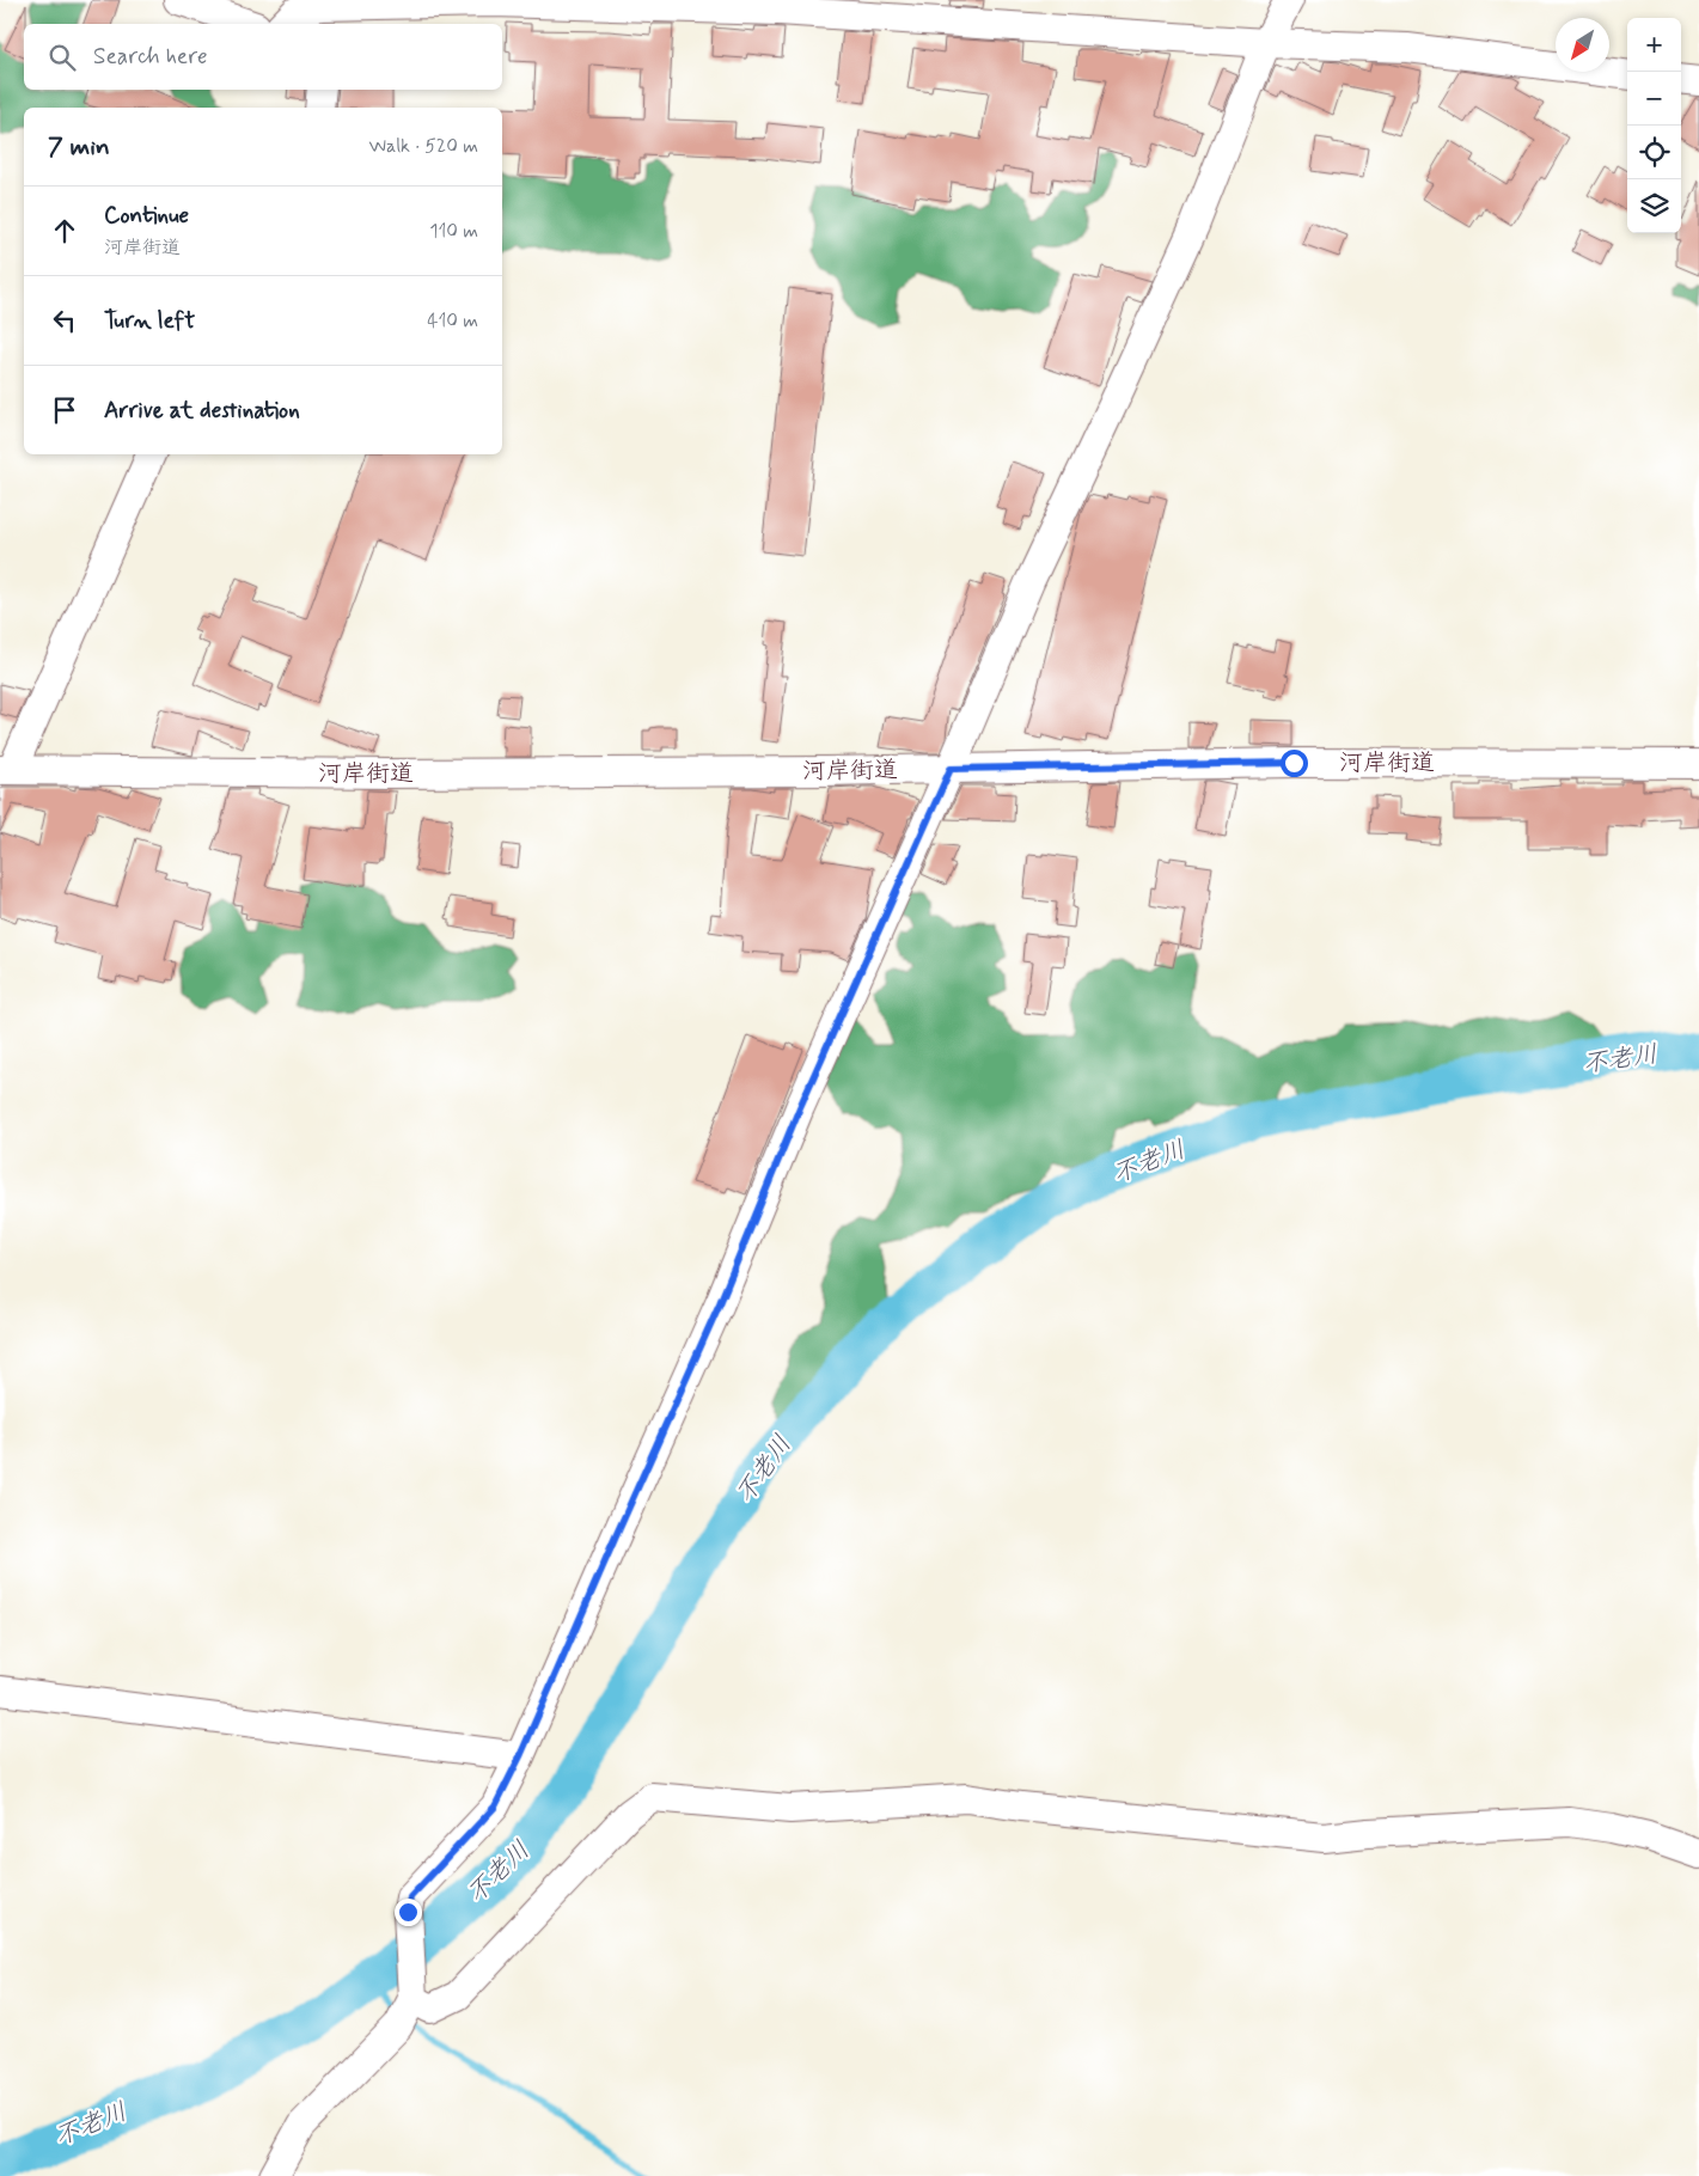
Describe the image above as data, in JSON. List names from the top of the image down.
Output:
{
  "streets": {
    "street": ["河岸街道"]
  },
  "water": ["不老川"],
  "north": "bottom left",
  "page": {
    "map_buttons": ["+", "−"],
    "search": "Search here",
    "heading": ["7 min", "Walk · 520 m"],
    "list": [
      ["Continue", "河岸街道", "110 m"],
      ["Turn left", "410 m"],
      "Arrive at destination"
    ]
  }
}
